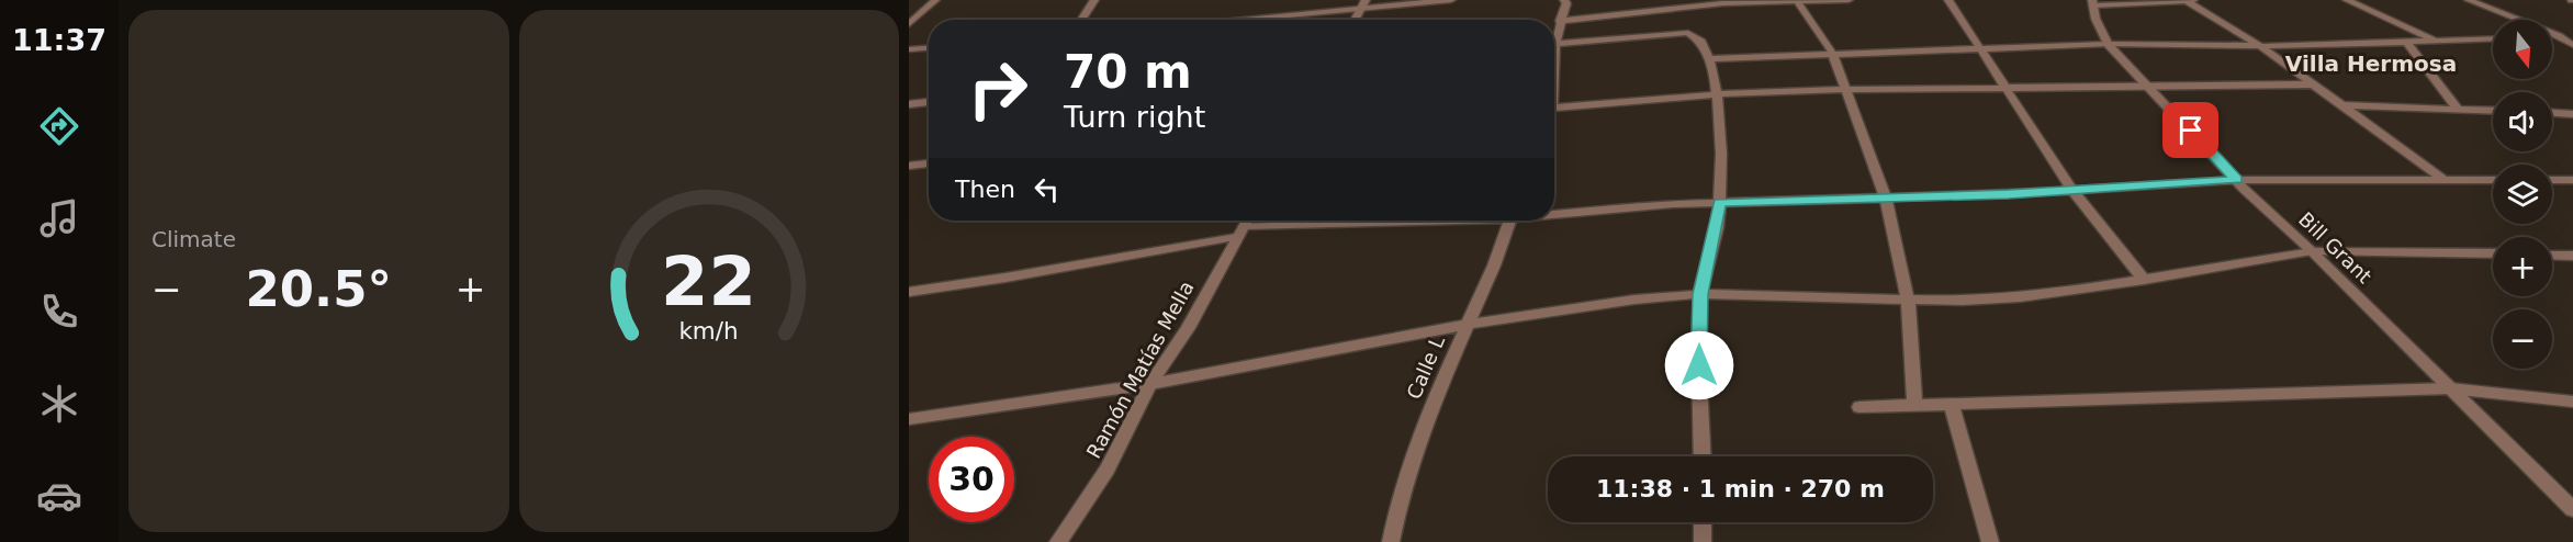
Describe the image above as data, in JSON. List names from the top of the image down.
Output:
{
  "streets": {
    "street": ["Bill Grant", "Calle L", "Ramón Matías Mella"]
  },
  "districts": ["Villa Hermosa"],
  "north": "bottom",
  "page": {
    "tabs": "11:37",
    "tile": "Climate",
    "map_buttons": ["+", "−"],
    "turn": ["70 m", "Turn right"],
    "then": "Then",
    "heat": ["−", "20.5°", "+"],
    "limit": "30",
    "trip": "11:38 · 1 min · 270 m",
    "gauge": ["22", "km/h"]
  }
}
